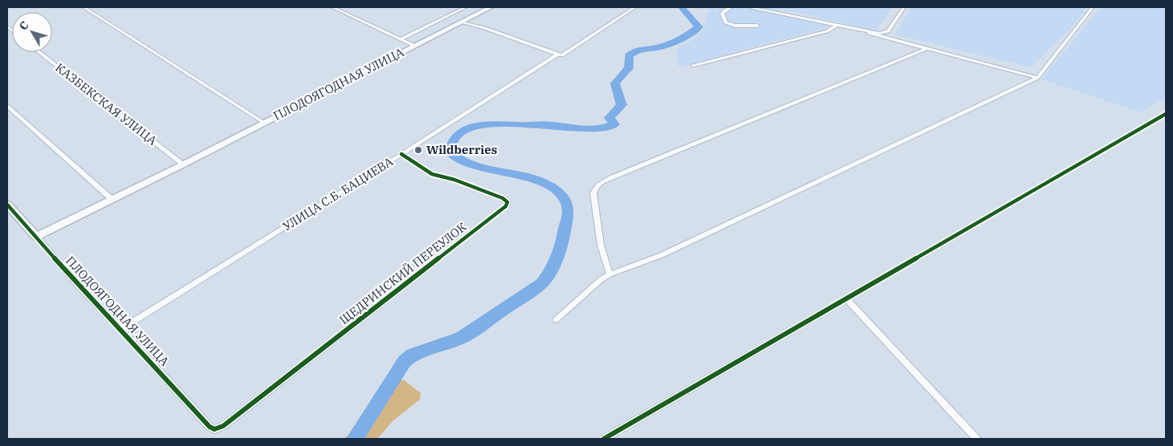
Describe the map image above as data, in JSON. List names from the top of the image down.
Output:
{
  "streets": {
    "street": [
      "ПЛОДОЯГОДНАЯ УЛИЦА",
      "КАЗБЕКСКАЯ УЛИЦА",
      "УЛИЦА С.Б. БАЦИЕВА",
      "ЩЕДРИНСКИЙ ПЕРЕУЛОК"
    ]
  },
  "crossings": [
    ["ПЛОДОЯГОДНАЯ УЛИЦА", "КАЗБЕКСКАЯ УЛИЦА"],
    ["ПЛОДОЯГОДНАЯ УЛИЦА", "УЛИЦА С.Б. БАЦИЕВА"],
    ["ПЛОДОЯГОДНАЯ УЛИЦА", "ЩЕДРИНСКИЙ ПЕРЕУЛОК"],
    ["УЛИЦА С.Б. БАЦИЕВА", "ЩЕДРИНСКИЙ ПЕРЕУЛОК"]
  ],
  "places": ["Wildberries"],
  "north": "top left"
}
